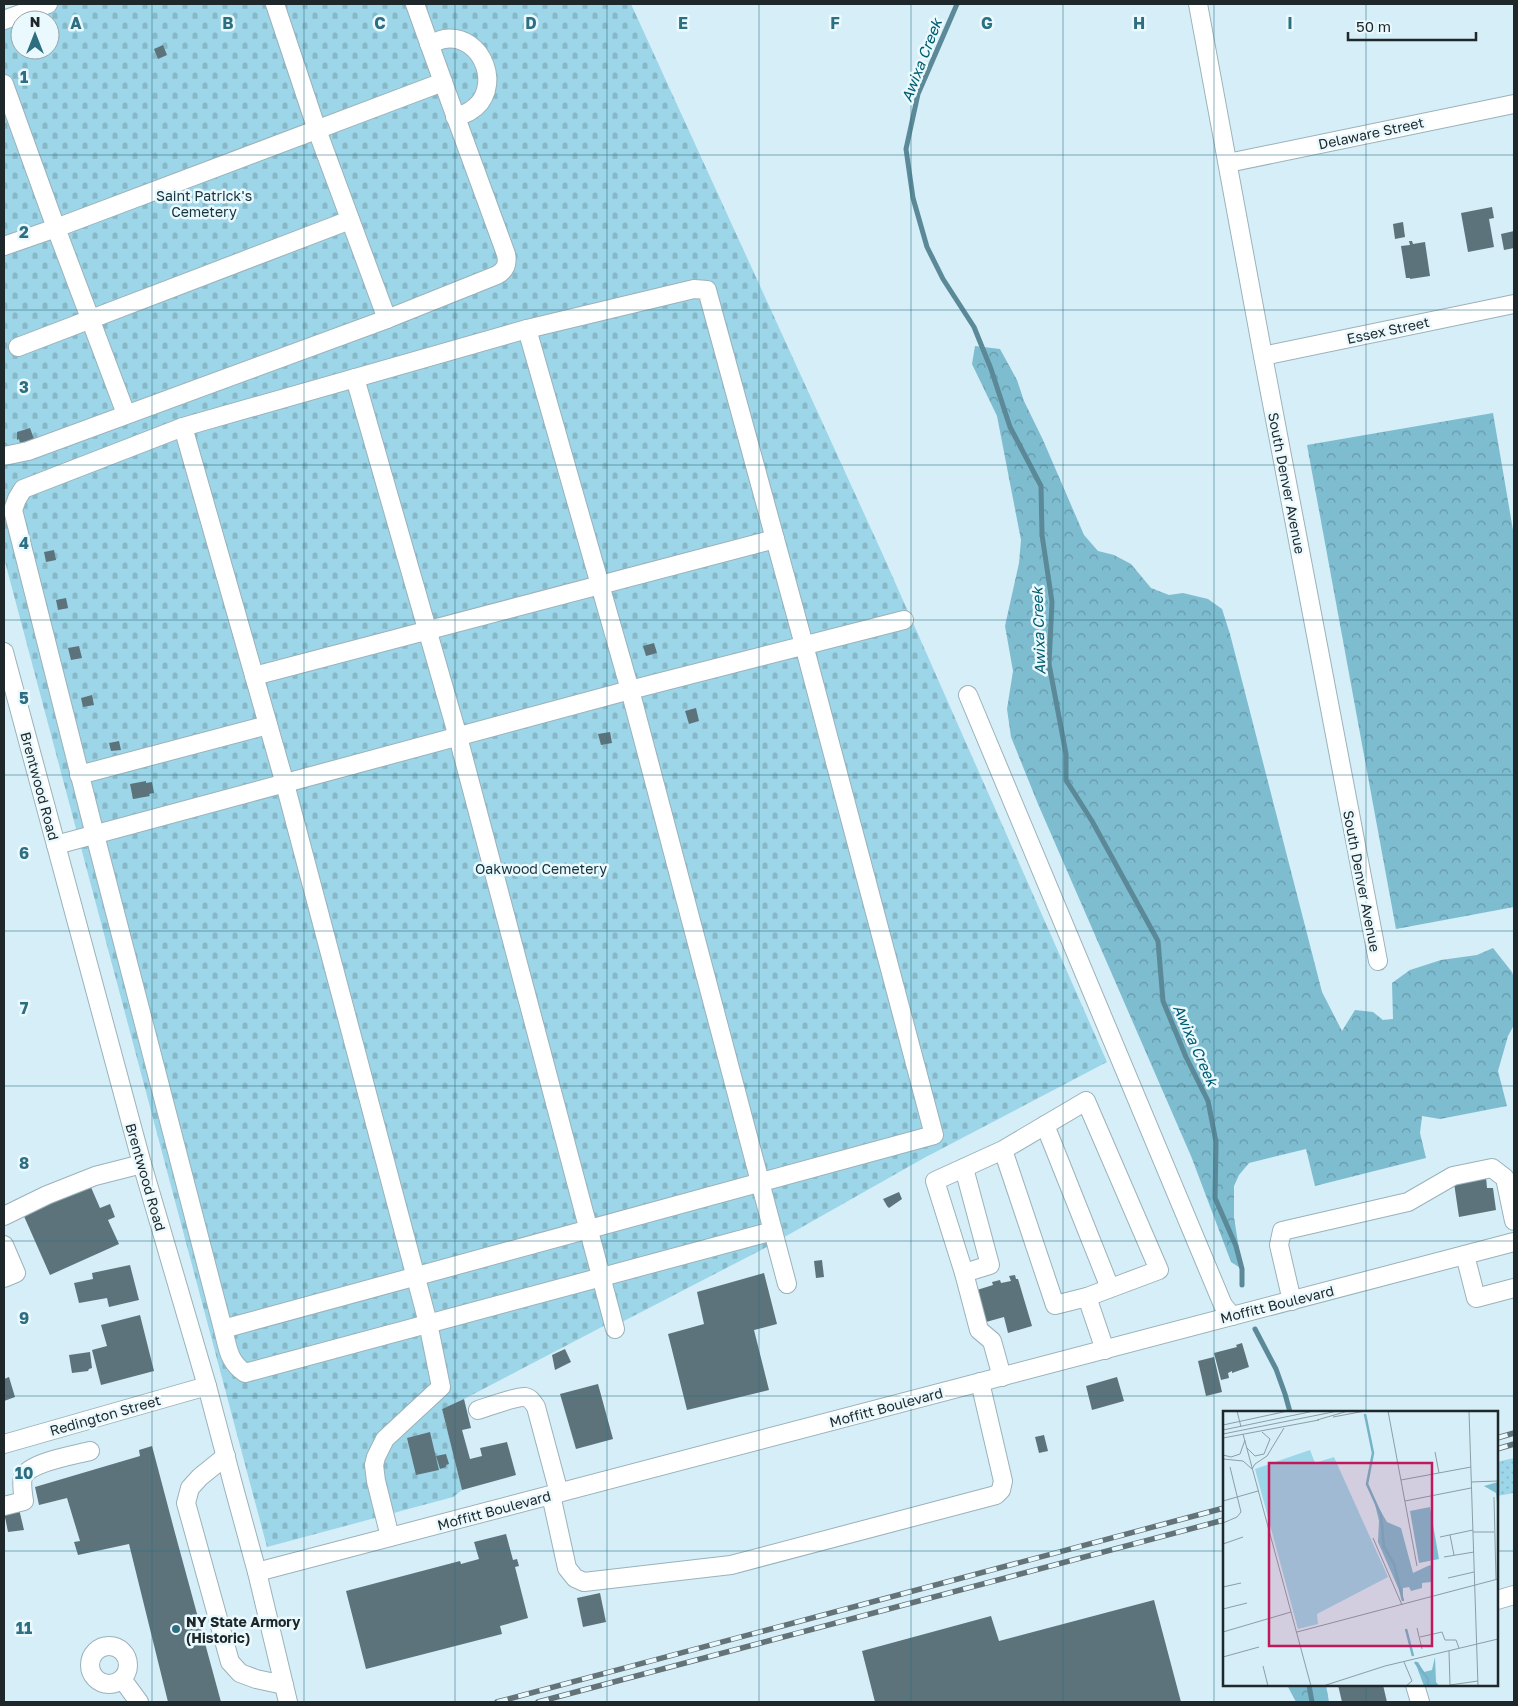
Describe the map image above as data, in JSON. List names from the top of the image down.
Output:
{
  "streets": {
    "street": [
      "Delaware Street",
      "Essex Street",
      "South Denver Avenue",
      "Brentwood Road",
      "Moffitt Boulevard",
      "Redington Street"
    ]
  },
  "crossings": [
    ["Delaware Street", "South Denver Avenue"],
    ["Essex Street", "South Denver Avenue"],
    ["Brentwood Road", "Moffitt Boulevard"],
    ["Brentwood Road", "Redington Street"]
  ],
  "water": ["Awixa Creek"],
  "parks": ["Saint Patrick's Cemetery", "Oakwood Cemetery"],
  "places": ["NY State Armory (Historic)"],
  "scale_bar": "50 m",
  "north": "top",
  "grid": {
    "columns": [
      "A",
      "B",
      "C",
      "D",
      "E",
      "F",
      "G",
      "H",
      "I"
    ],
    "rows": [
      "1",
      "2",
      "3",
      "4",
      "5",
      "6",
      "7",
      "8",
      "9",
      "10",
      "11"
    ]
  }
}
